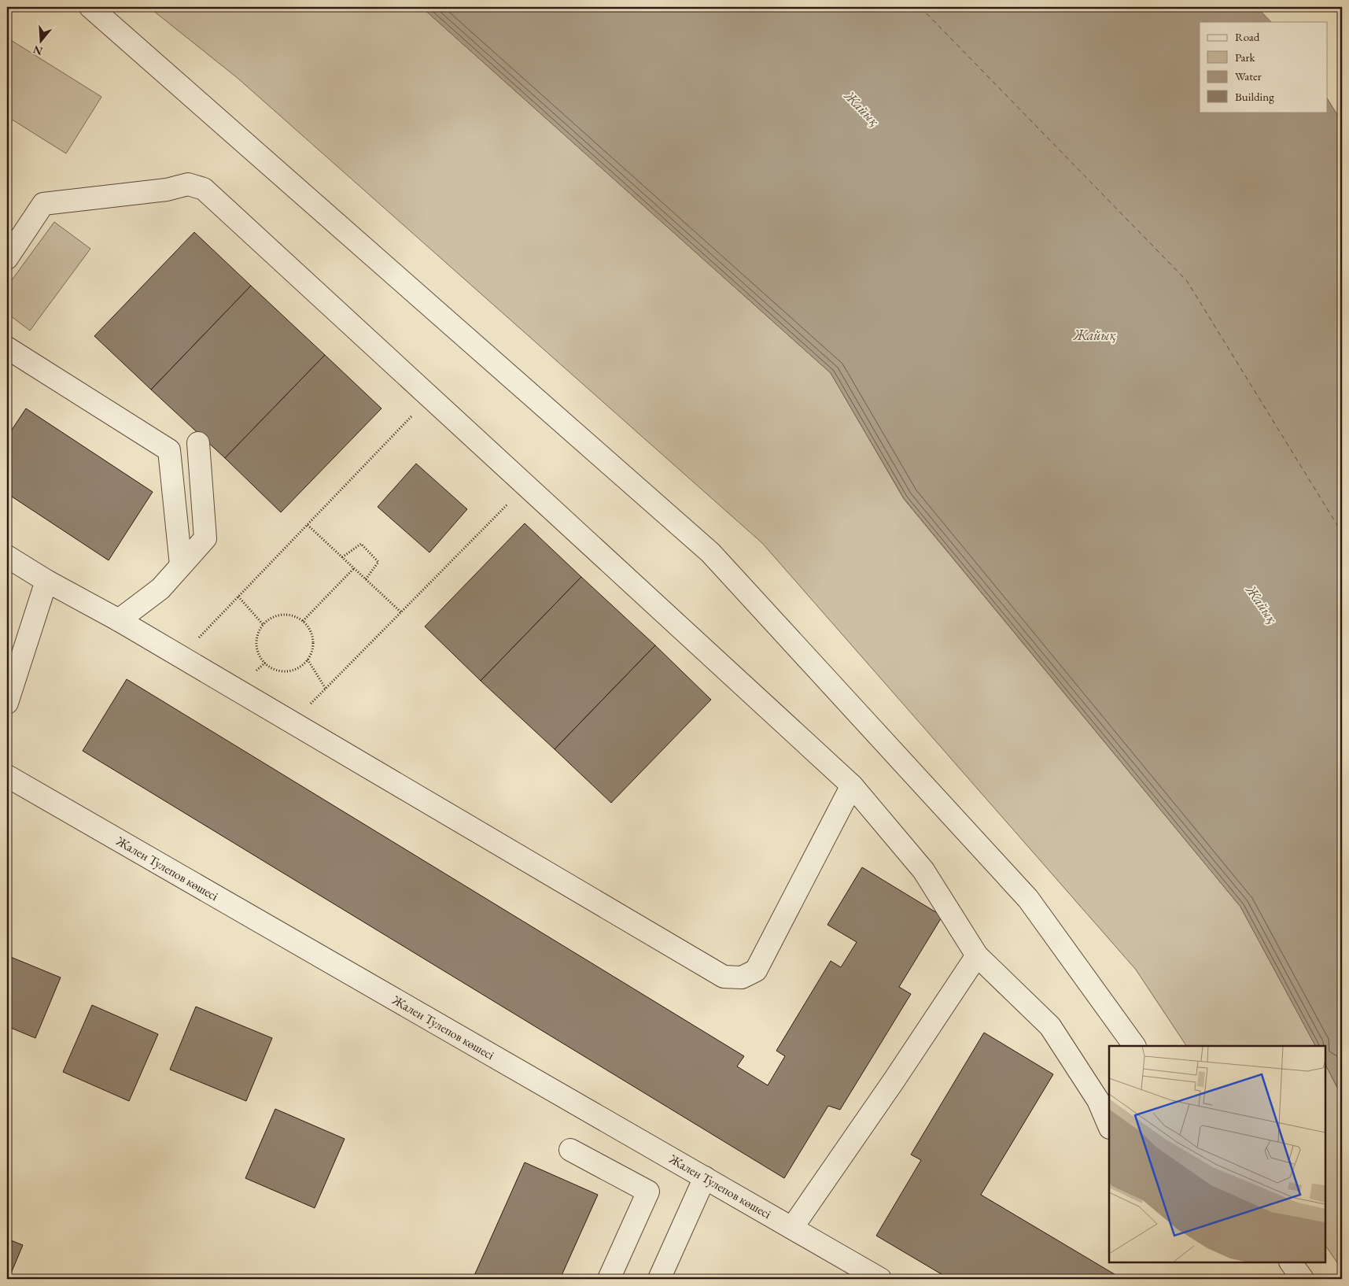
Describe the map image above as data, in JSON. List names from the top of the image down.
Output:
{
  "streets": {
    "street": ["Жален Тулепов көшесі"]
  },
  "water": ["Жайық"],
  "legend": [
    "Road",
    "Park",
    "Water",
    "Building"
  ],
  "north": "bottom"
}
